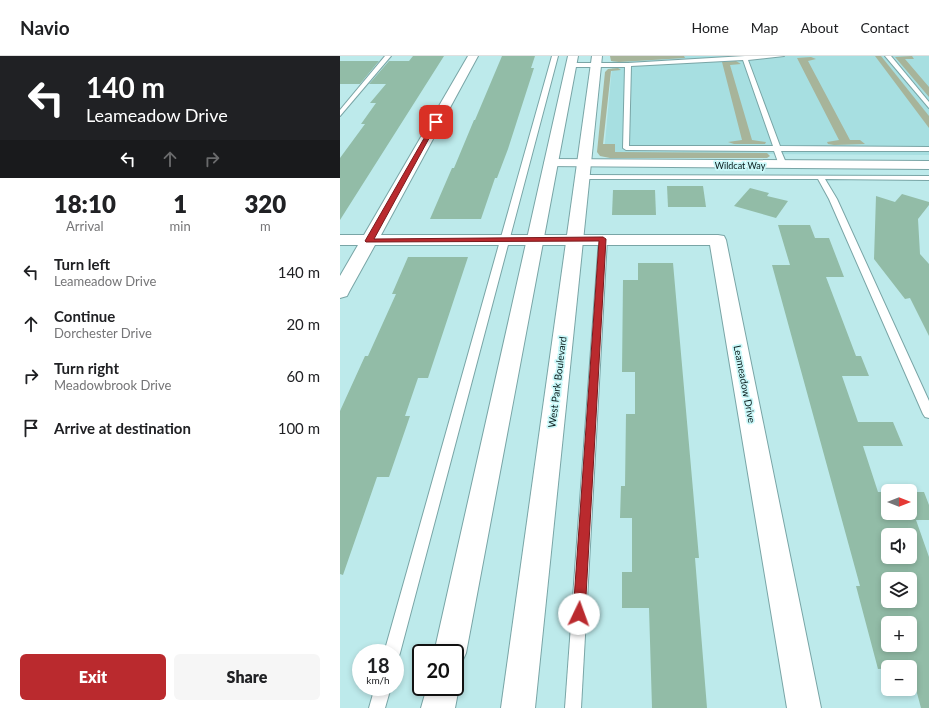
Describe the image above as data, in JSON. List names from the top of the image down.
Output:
{
  "streets": {
    "street": ["Wildcat Way", "West Park Boulevard", "Leameadow Drive"]
  },
  "crossings": [
    ["Wildcat Way", "West Park Boulevard"],
    ["West Park Boulevard", "Leameadow Drive"]
  ],
  "north": "right",
  "page": {
    "header": "Navio",
    "nav": [
      "Home",
      "Map",
      "About",
      "Contact"
    ],
    "turn": ["140 m", "Leameadow Drive"],
    "eta": [
      "18:10",
      "Arrival",
      "1",
      "min",
      "320",
      "m"
    ],
    "list": [
      {
        "name": "Turn left",
        "note": "Leameadow Drive",
        "value": "140 m"
      },
      {
        "name": "Continue",
        "note": "Dorchester Drive",
        "value": "20 m"
      },
      {
        "name": "Turn right",
        "note": "Meadowbrook Drive",
        "value": "60 m"
      },
      {
        "name": "Arrive at destination",
        "value": "100 m"
      }
    ],
    "map_buttons": ["+", "−"],
    "speed": "18 km/h",
    "limit": "20",
    "buttons": ["Exit", "Share"]
  }
}
